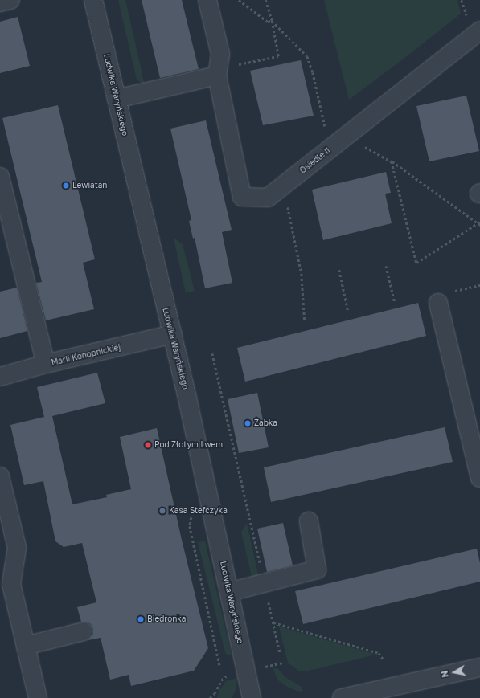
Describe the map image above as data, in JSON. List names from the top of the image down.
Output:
{
  "streets": {
    "street": ["Ludwika Waryńskiego", "Osiedle II", "Marii Konopnickiej"]
  },
  "crossings": [
    ["Ludwika Waryńskiego", "Marii Konopnickiej"]
  ],
  "places": [
    "Lewiatan",
    "Żabka",
    "Pod Złotym Lwem",
    "Kasa Stefczyka",
    "Biedronka"
  ],
  "north": "left"
}
